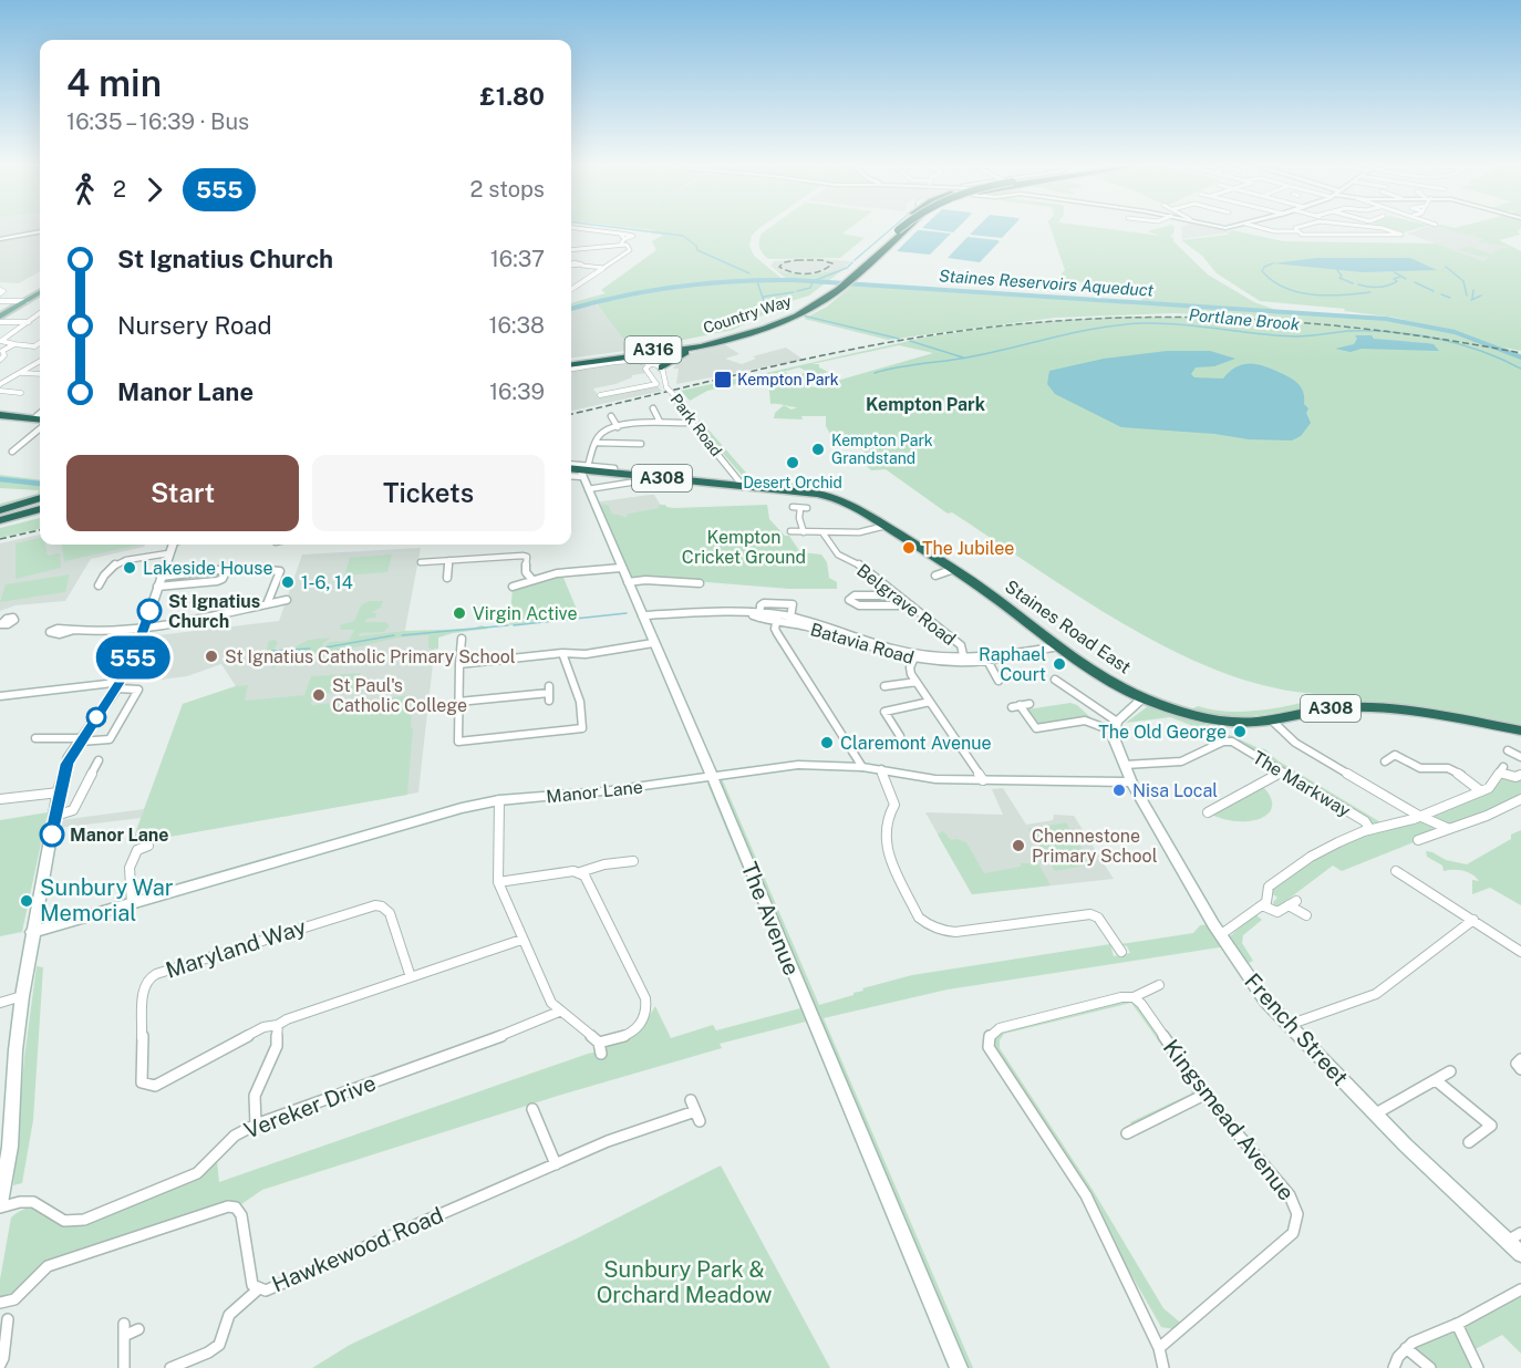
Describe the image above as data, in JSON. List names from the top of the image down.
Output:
{
  "streets": {
    "highway": [
      "Country Way",
      "A316",
      "A308",
      "Staines Road East"
    ],
    "street": [
      "Park Road",
      "Belgrave Road",
      "Batavia Road",
      "The Markway",
      "Manor Lane",
      "The Avenue",
      "Maryland Way",
      "French Street",
      "Vereker Drive",
      "Kingsmead Avenue",
      "Hawkewood Road"
    ]
  },
  "crossings": [
    ["Country Way", "A316"],
    ["Park Road", "Staines Road East"],
    ["Belgrave Road", "Batavia Road"],
    ["Staines Road East", "Batavia Road"],
    ["Staines Road East", "The Avenue"],
    ["Batavia Road", "The Avenue"],
    ["The Markway", "French Street"],
    ["Manor Lane", "The Avenue"],
    ["Manor Lane", "French Street"]
  ],
  "districts": ["Kempton Park"],
  "water": ["Staines Reservoirs Aqueduct", "Portlane Brook"],
  "parks": ["Kempton Cricket Ground", "Sunbury Park & Orchard Meadow"],
  "places": {
    "transit": ["Kempton Park"],
    "other": [
      "Kempton Park Grandstand",
      "Desert Orchid",
      "The Jubilee",
      "Lakeside House",
      "1-6, 14",
      "St Ignatius Church",
      "Virgin Active",
      "St Ignatius Catholic Primary School",
      "Raphael Court",
      "St Paul's Catholic College",
      "The Old George",
      "Claremont Avenue",
      "Nisa Local",
      "Manor Lane",
      "Chennestone Primary School",
      "Sunbury War Memorial"
    ]
  },
  "lines": ["bus line 555"],
  "page": {
    "on_map": "555",
    "heading": ["4 min", "16:35 – 16:39 · Bus", "£1.80"],
    "legs": ["2", "555", "2 stops"],
    "list": [
      {
        "name": "St Ignatius Church",
        "value": "16:37"
      },
      {
        "name": "Nursery Road",
        "value": "16:38"
      },
      {
        "name": "Manor Lane",
        "value": "16:39"
      }
    ],
    "buttons": ["Start", "Tickets"]
  }
}
